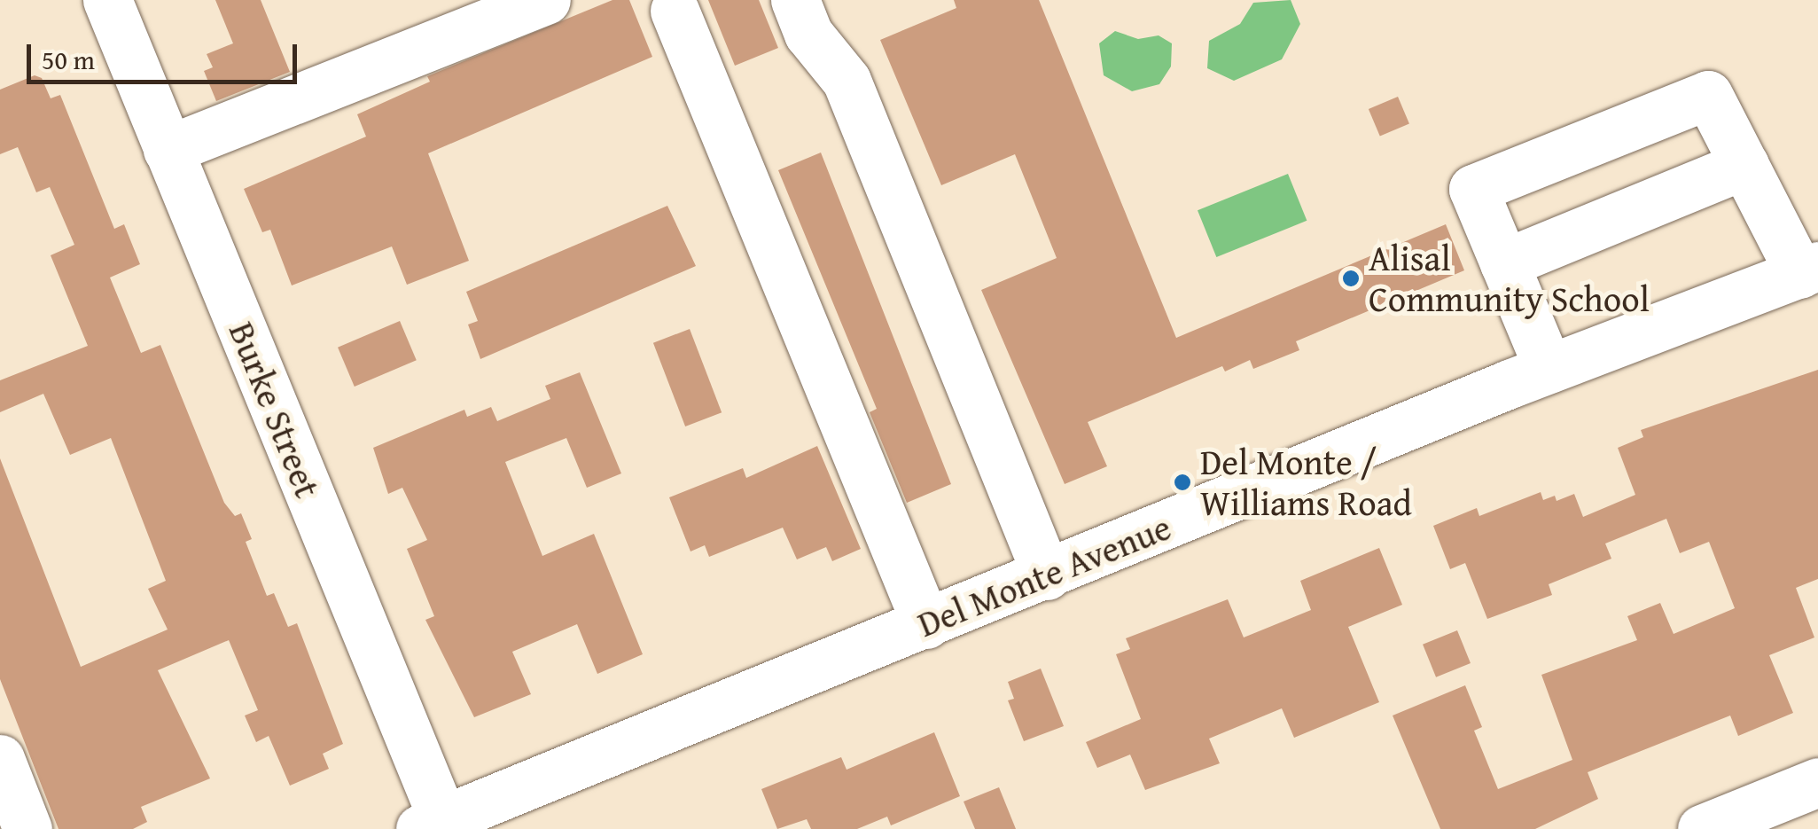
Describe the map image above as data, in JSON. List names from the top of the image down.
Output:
{
  "streets": {
    "street": ["Burke Street", "Del Monte Avenue"]
  },
  "crossings": [
    ["Burke Street", "Del Monte Avenue"]
  ],
  "places": ["Alisal Community School", "Del Monte / Williams Road"],
  "scale_bar": "50 m"
}
